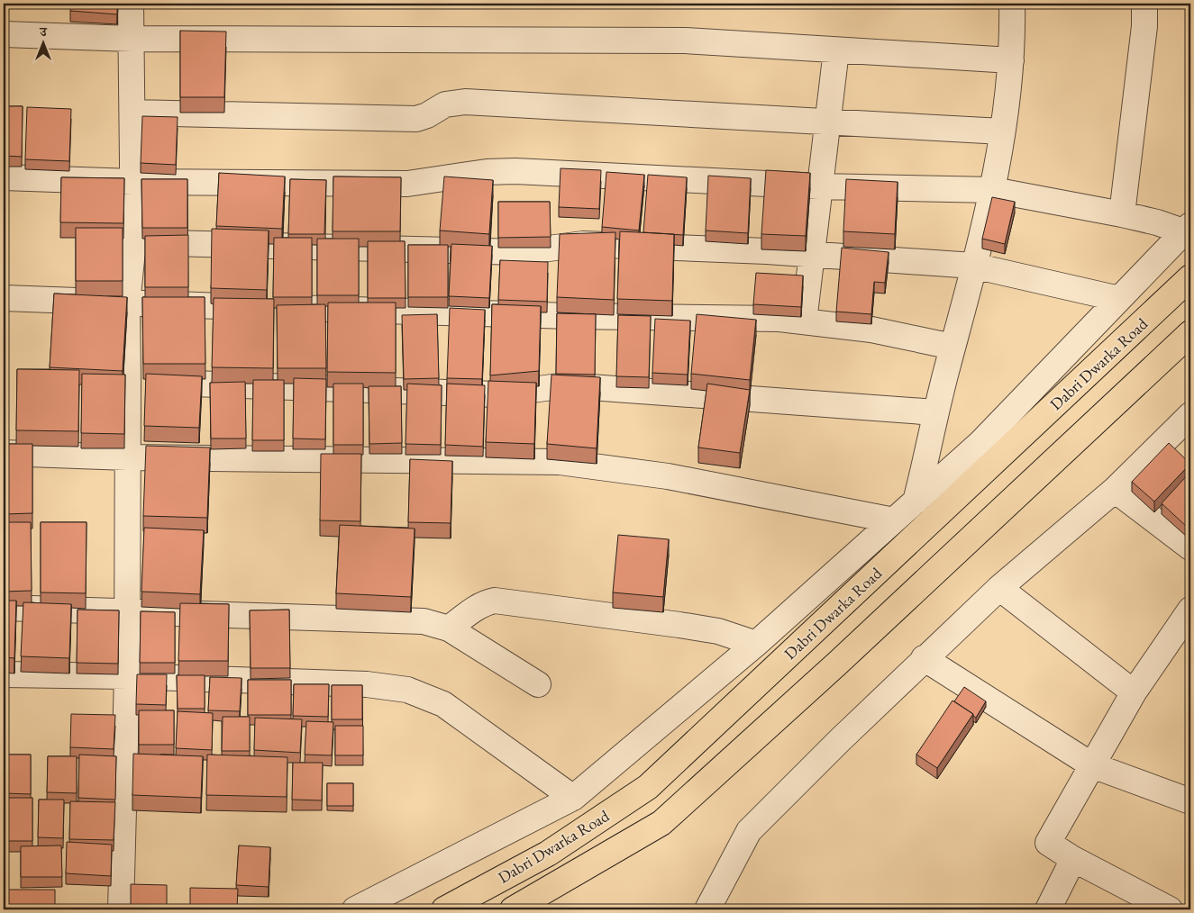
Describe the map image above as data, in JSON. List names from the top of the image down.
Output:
{
  "streets": {
    "main road": ["Dabri Dwarka Road"]
  },
  "north": "top"
}
